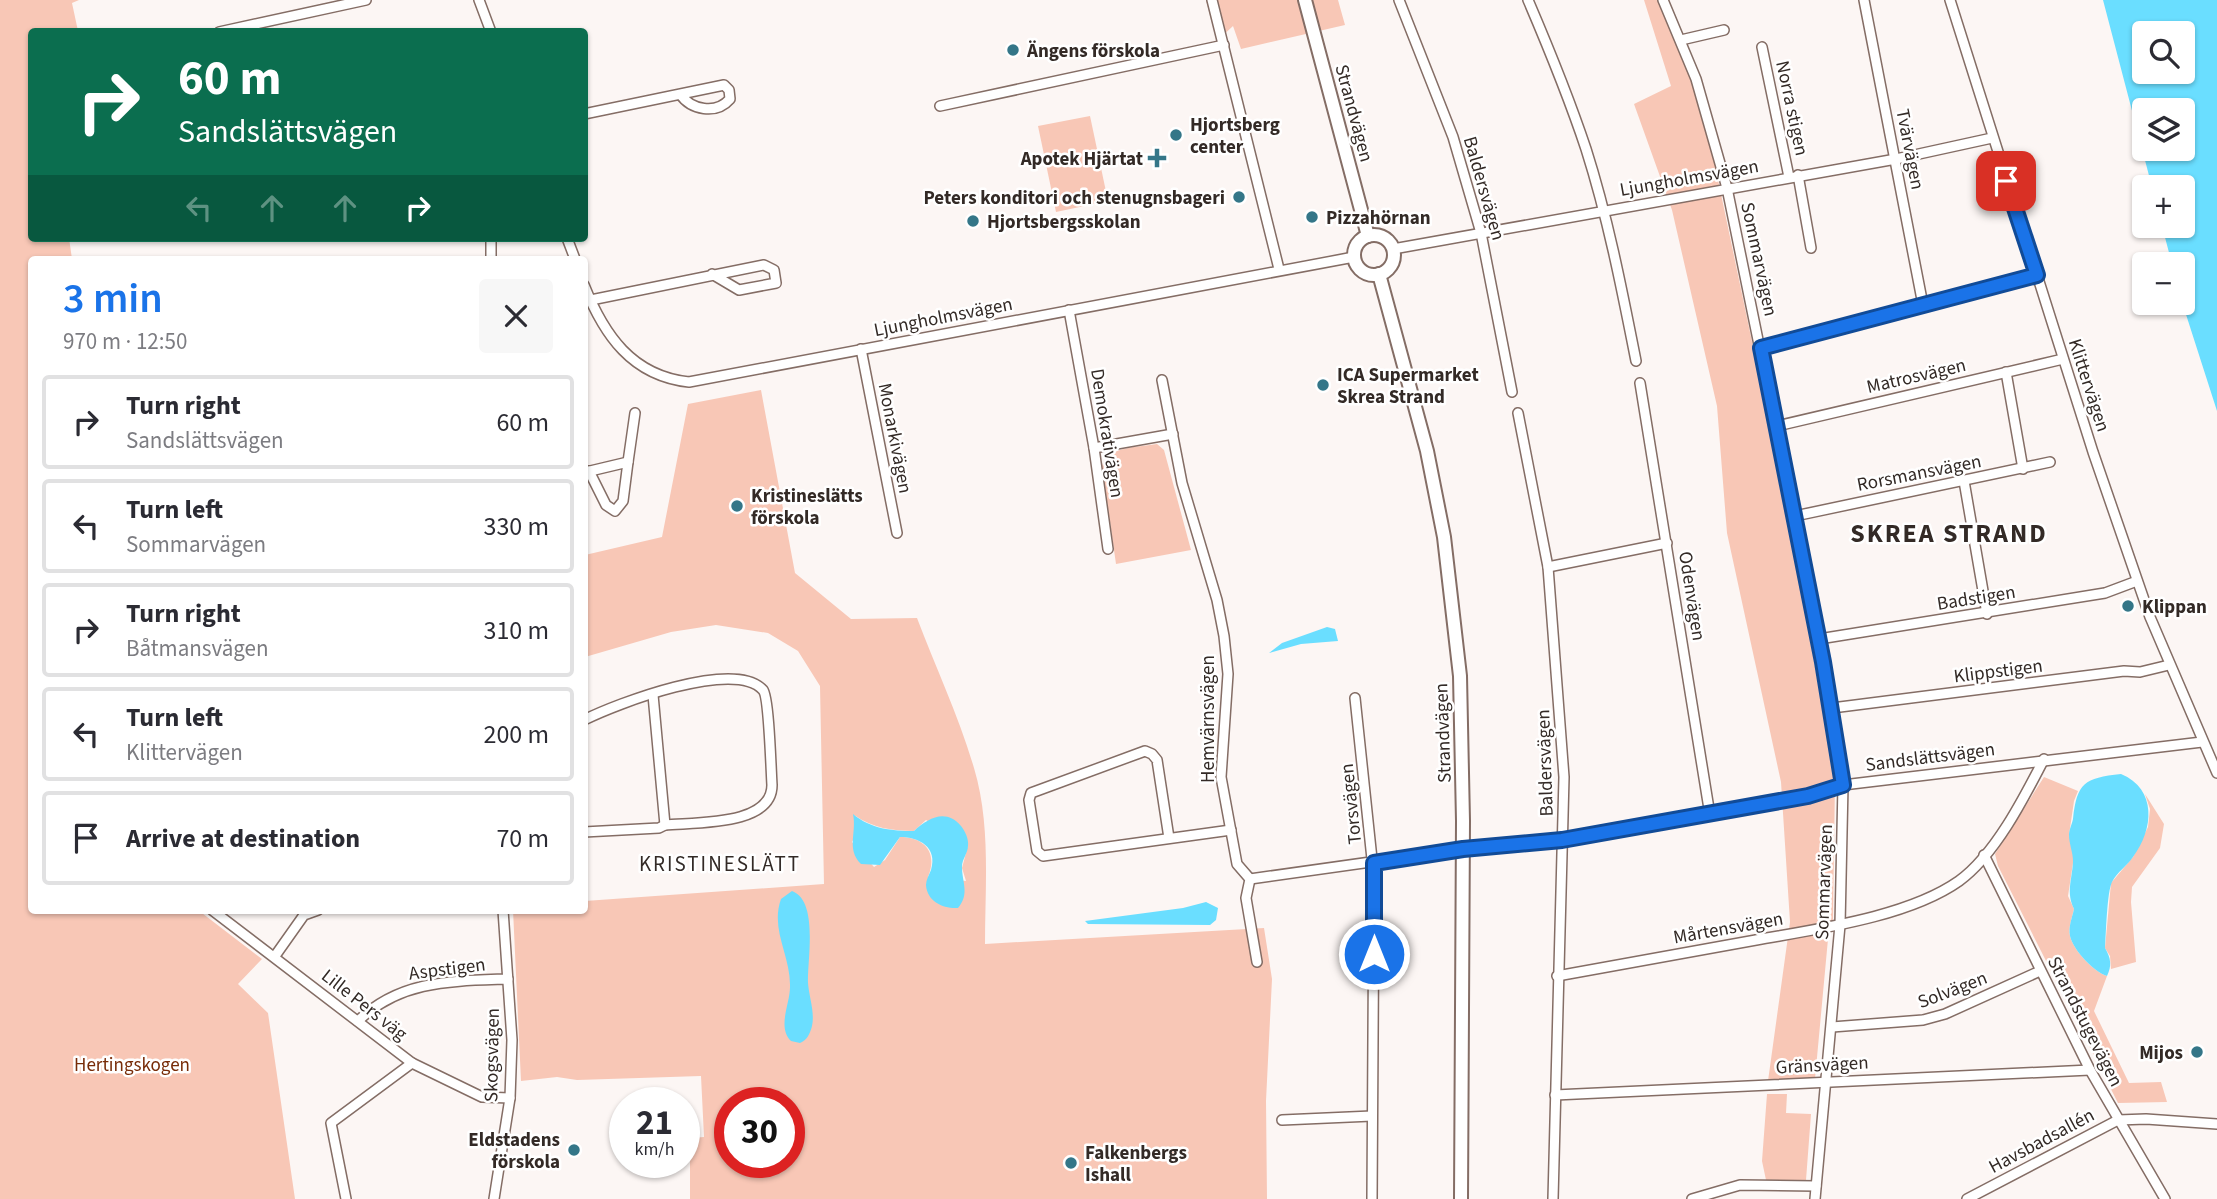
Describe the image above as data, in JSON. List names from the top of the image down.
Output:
{
  "streets": {
    "street": [
      "Norra stigen",
      "Strandvägen",
      "Tvärvägen",
      "Ljungholmsvägen",
      "Baldersvägen",
      "Sommarvägen",
      "Matrosvägen",
      "Klittervägen",
      "Demokrativägen",
      "Monarkivägen",
      "Rorsmansvägen",
      "Odenvägen",
      "Badstigen",
      "Klippstigen",
      "Hemvärnsvägen",
      "Sandslättsvägen",
      "Torsvägen",
      "Mårtensvägen",
      "Aspstigen",
      "Solvägen",
      "Lille Pers väg",
      "Strandstugevägen",
      "Skogsvägen",
      "Gränsvägen",
      "Havsbadsallén"
    ]
  },
  "crossings": [
    ["Norra stigen", "Ljungholmsvägen"],
    ["Strandvägen", "Ljungholmsvägen"],
    ["Strandvägen", "Sandslättsvägen"],
    ["Tvärvägen", "Ljungholmsvägen"],
    ["Ljungholmsvägen", "Baldersvägen"],
    ["Ljungholmsvägen", "Sommarvägen"],
    ["Ljungholmsvägen", "Klittervägen"],
    ["Ljungholmsvägen", "Demokrativägen"],
    ["Ljungholmsvägen", "Monarkivägen"],
    ["Baldersvägen", "Sandslättsvägen"],
    ["Baldersvägen", "Mårtensvägen"],
    ["Baldersvägen", "Gränsvägen"],
    ["Sommarvägen", "Matrosvägen"],
    ["Sommarvägen", "Rorsmansvägen"],
    ["Sommarvägen", "Badstigen"],
    ["Sommarvägen", "Klippstigen"],
    ["Sommarvägen", "Sandslättsvägen"],
    ["Sommarvägen", "Mårtensvägen"],
    ["Sommarvägen", "Solvägen"],
    ["Sommarvägen", "Gränsvägen"],
    ["Matrosvägen", "Klittervägen"],
    ["Klittervägen", "Badstigen"],
    ["Klittervägen", "Klippstigen"],
    ["Klittervägen", "Sandslättsvägen"],
    ["Odenvägen", "Sandslättsvägen"],
    ["Hemvärnsvägen", "Sandslättsvägen"],
    ["Sandslättsvägen", "Torsvägen"],
    ["Sandslättsvägen", "Mårtensvägen"],
    ["Mårtensvägen", "Strandstugevägen"],
    ["Aspstigen", "Lille Pers väg"],
    ["Aspstigen", "Skogsvägen"],
    ["Solvägen", "Strandstugevägen"],
    ["Lille Pers väg", "Skogsvägen"],
    ["Strandstugevägen", "Gränsvägen"],
    ["Strandstugevägen", "Havsbadsallén"]
  ],
  "districts": ["SKREA STRAND", "KRISTINESLÄTT"],
  "parks": ["Hertingskogen"],
  "places": {
    "other": [
      "Ängens förskola",
      "Hjortsberg center",
      "Peters konditori och stenugnsbageri",
      "Pizzahörnan",
      "Hjortsbergsskolan",
      "ICA Supermarket Skrea Strand",
      "Kristineslätts förskola",
      "Klippan",
      "Mijos",
      "Eldstadens förskola",
      "Falkenbergs Ishall"
    ],
    "health": ["Apotek Hjärtat"]
  },
  "page": {
    "map_buttons": ["+", "−"],
    "turn": ["60 m", "Sandslättsvägen"],
    "heading": ["3 min", "970 m · 12:50"],
    "list": [
      {
        "name": "Turn right",
        "note": "Sandslättsvägen",
        "value": "60 m"
      },
      {
        "name": "Turn left",
        "note": "Sommarvägen",
        "value": "330 m"
      },
      {
        "name": "Turn right",
        "note": "Båtmansvägen",
        "value": "310 m"
      },
      {
        "name": "Turn left",
        "note": "Klittervägen",
        "value": "200 m"
      },
      {
        "name": "Arrive at destination",
        "value": "70 m"
      }
    ],
    "speed": "21 km/h",
    "limit": "30"
  }
}
